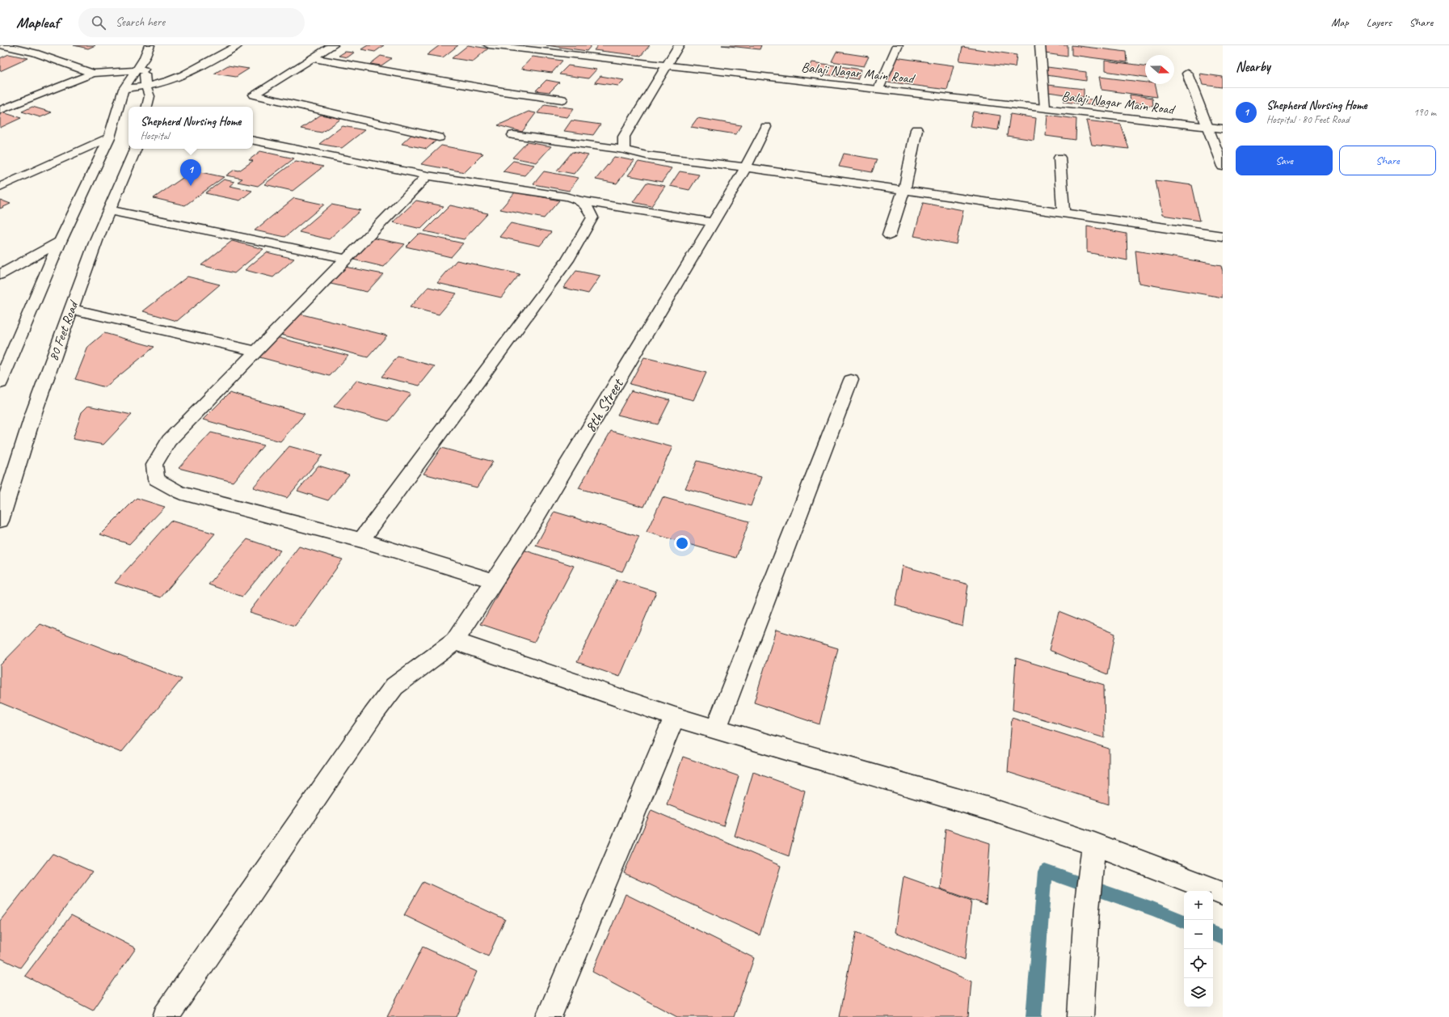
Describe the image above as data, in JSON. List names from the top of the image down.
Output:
{
  "streets": {
    "street": ["Balaji Nagar Main Road", "80 Feet Road", "8th Street"]
  },
  "north": "right",
  "page": {
    "header": "Mapleaf",
    "search": "Search here",
    "nav": ["Map", "Layers", "Share"],
    "heading": "Nearby",
    "list": [
      {
        "mark": "1",
        "name": "Shepherd Nursing Home",
        "note": "Hospital · 80 Feet Road",
        "value": "190 m"
      }
    ],
    "popup": ["Shepherd Nursing Home", "Hospital"],
    "buttons": ["Save", "Share"],
    "pins": "1",
    "map_buttons": ["+", "−"]
  }
}
